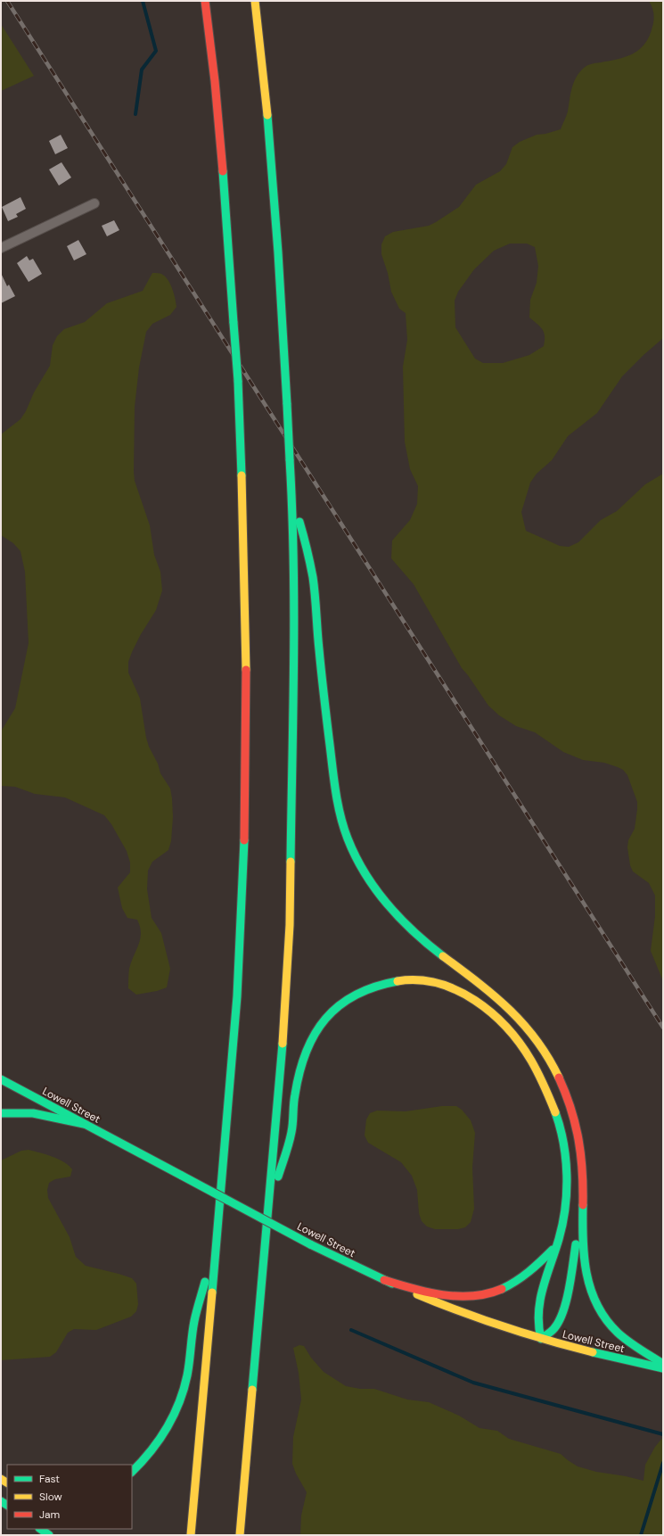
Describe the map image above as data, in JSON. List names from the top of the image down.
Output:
{
  "streets": {
    "main road": ["Lowell Street"]
  },
  "legend": ["Fast", "Slow", "Jam"]
}
